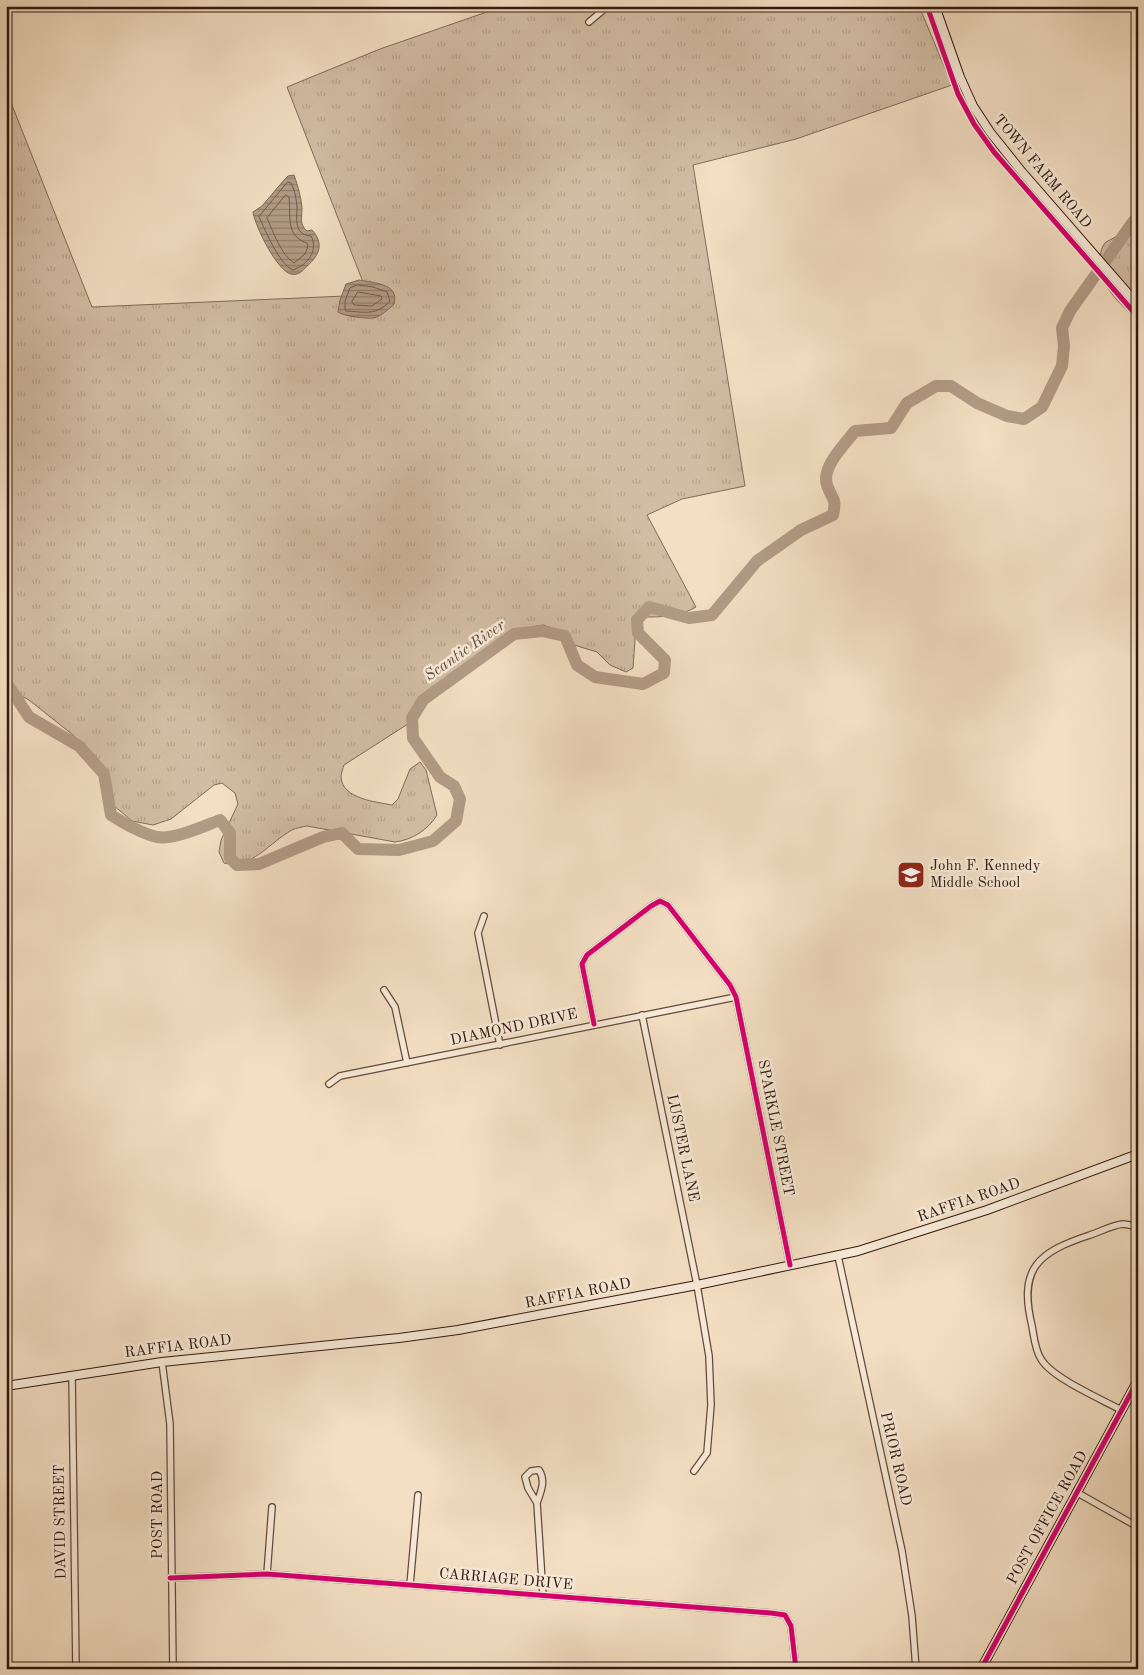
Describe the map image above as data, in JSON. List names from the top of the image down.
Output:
{
  "streets": {
    "main road": ["TOWN FARM ROAD", "RAFFIA ROAD", "POST OFFICE ROAD"],
    "street": [
      "DIAMOND DRIVE",
      "SPARKLE STREET",
      "LUSTER LANE",
      "PRIOR ROAD",
      "POST ROAD",
      "DAVID STREET",
      "CARRIAGE DRIVE"
    ]
  },
  "crossings": [
    ["DIAMOND DRIVE", "SPARKLE STREET"],
    ["DIAMOND DRIVE", "LUSTER LANE"],
    ["SPARKLE STREET", "RAFFIA ROAD"],
    ["LUSTER LANE", "RAFFIA ROAD"],
    ["RAFFIA ROAD", "PRIOR ROAD"],
    ["RAFFIA ROAD", "POST ROAD"],
    ["RAFFIA ROAD", "DAVID STREET"],
    ["POST ROAD", "CARRIAGE DRIVE"]
  ],
  "water": ["Scantic River"],
  "places": {
    "school or university": ["John F. Kennedy Middle School"]
  }
}
